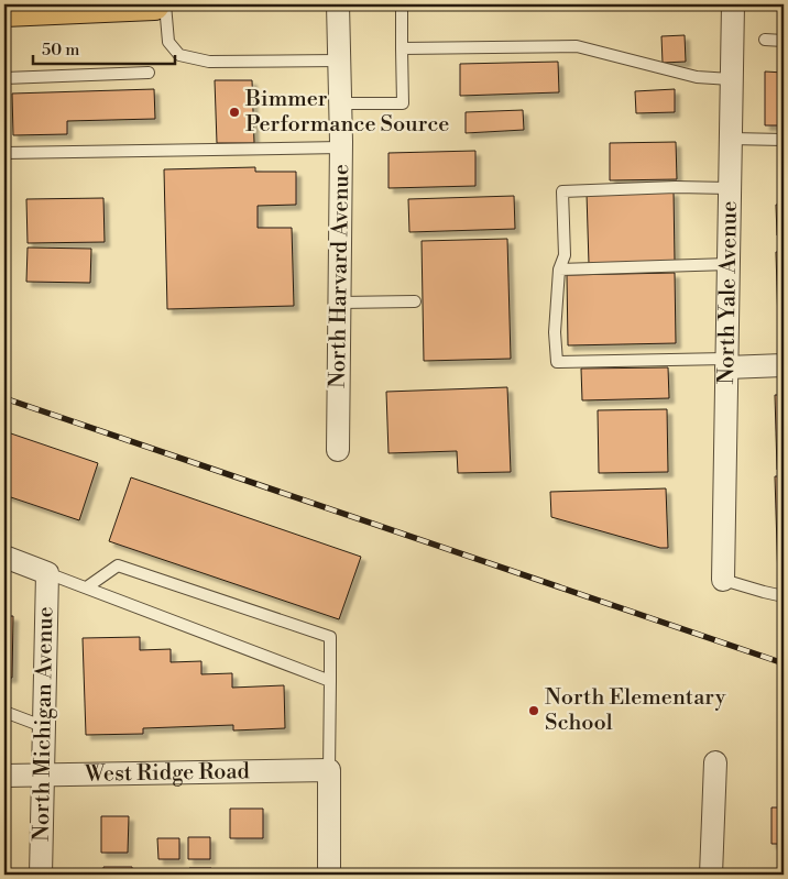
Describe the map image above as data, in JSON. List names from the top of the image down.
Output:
{
  "streets": {
    "street": [
      "North Harvard Avenue",
      "North Yale Avenue",
      "North Michigan Avenue",
      "West Ridge Road"
    ]
  },
  "crossings": [
    ["North Michigan Avenue", "West Ridge Road"]
  ],
  "places": ["Bimmer Performance Source", "North Elementary School"],
  "scale_bar": "50 m"
}
